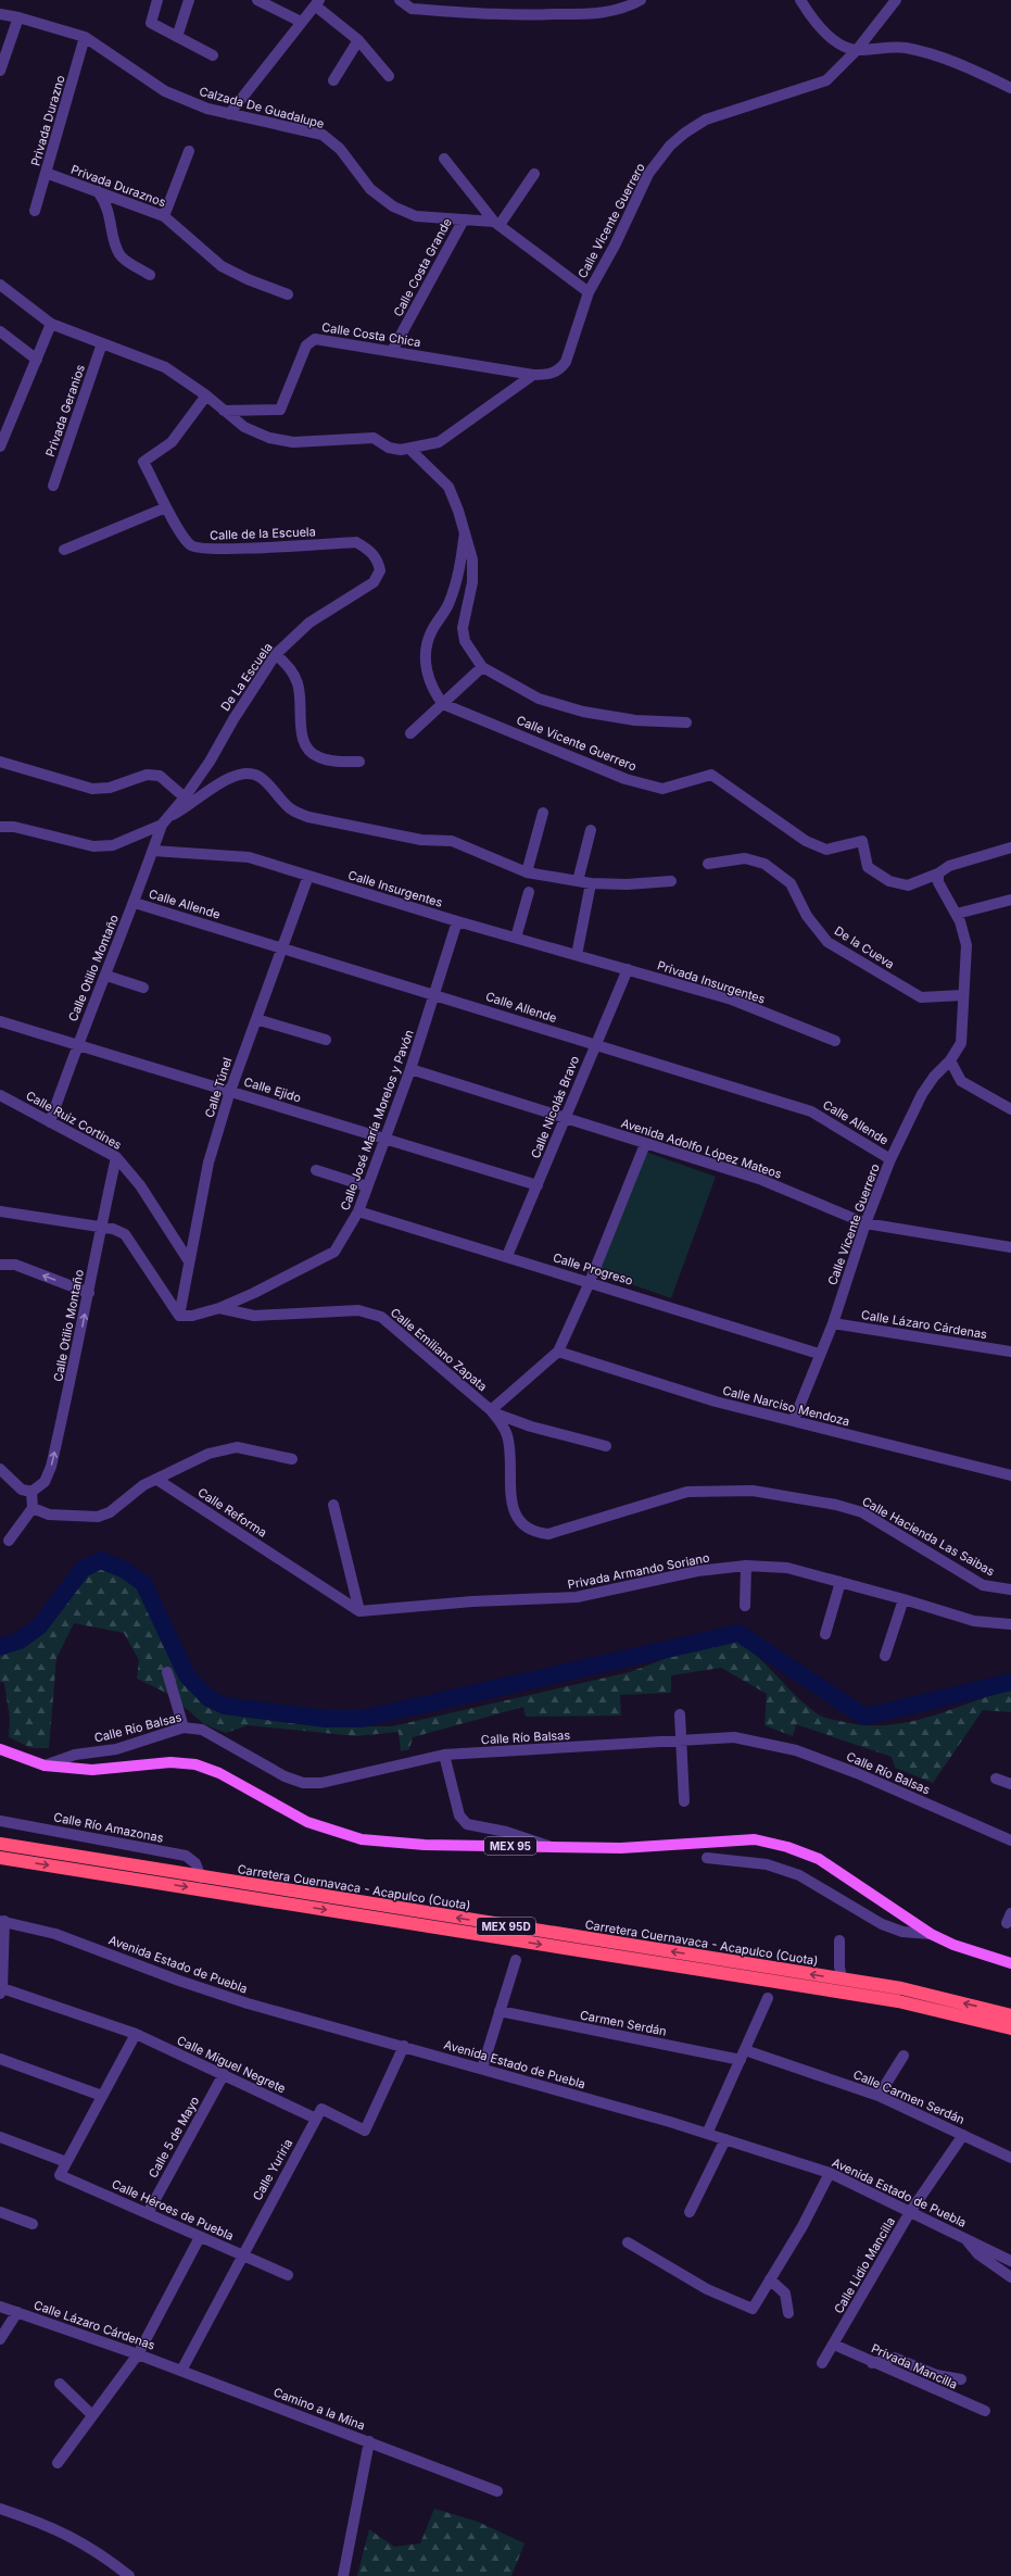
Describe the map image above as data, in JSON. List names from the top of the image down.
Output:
{
  "streets": {
    "highway": ["Carretera Cuernavaca - Acapulco (Cuota)", "MEX 95D"],
    "main road": ["MEX 95"],
    "street": [
      "Calzada De Guadalupe",
      "Privada Durazno",
      "Privada Duraznos",
      "Calle Vicente Guerrero",
      "Calle Costa Grande",
      "Calle Costa Chica",
      "Privada Geranios",
      "Calle de la Escuela",
      "De La Escuela",
      "Calle Insurgentes",
      "Calle Allende",
      "De la Cueva",
      "Calle Otilio Montaño",
      "Privada Insurgentes",
      "Calle Túnel",
      "Calle Ejido",
      "Calle Nicolás Bravo",
      "Calle Ruiz Cortines",
      "Calle José María Morelos y Pavón",
      "Avenida Adolfo López Mateos",
      "Calle Progreso",
      "Calle Lázaro Cárdenas",
      "Calle Emiliano Zapata",
      "Calle Narciso Mendoza",
      "Calle Reforma",
      "Calle Hacienda Las Saibas",
      "Privada Armando Soriano",
      "Calle Río Balsas",
      "Calle Río Amazonas",
      "Avenida Estado de Puebla",
      "Carmen Serdán",
      "Calle Miguel Negrete",
      "Calle Carmen Serdán",
      "Calle 5 de Mayo",
      "Calle Yuriria",
      "Calle Héroes de Puebla",
      "Calle Lidio Mancilla",
      "Privada Mancilla",
      "Camino a la Mina"
    ]
  },
  "crossings": [
    ["Calzada De Guadalupe", "Privada Durazno"],
    ["Calzada De Guadalupe", "Calle Costa Grande"],
    ["Privada Durazno", "Privada Duraznos"],
    ["Calle Vicente Guerrero", "Calle Costa Chica"],
    ["Calle Vicente Guerrero", "Calle Allende"],
    ["Calle Vicente Guerrero", "De la Cueva"],
    ["Calle Vicente Guerrero", "Avenida Adolfo López Mateos"],
    ["Calle Vicente Guerrero", "Calle Progreso"],
    ["Calle Vicente Guerrero", "Calle Lázaro Cárdenas"],
    ["Calle Vicente Guerrero", "Calle Narciso Mendoza"],
    ["Calle Costa Grande", "Calle Costa Chica"],
    ["Calle de la Escuela", "De La Escuela"],
    ["De La Escuela", "Calle Otilio Montaño"],
    ["Calle Insurgentes", "Calle Otilio Montaño"],
    ["Calle Insurgentes", "Privada Insurgentes"],
    ["Calle Insurgentes", "Calle Túnel"],
    ["Calle Insurgentes", "Calle Nicolás Bravo"],
    ["Calle Insurgentes", "Calle José María Morelos y Pavón"],
    ["Calle Allende", "Calle Otilio Montaño"],
    ["Calle Allende", "Calle Túnel"],
    ["Calle Allende", "Calle Nicolás Bravo"],
    ["Calle Allende", "Calle José María Morelos y Pavón"],
    ["Calle Otilio Montaño", "Calle Ejido"],
    ["Calle Otilio Montaño", "Calle Ruiz Cortines"],
    ["Privada Insurgentes", "Calle Nicolás Bravo"],
    ["Calle Túnel", "Calle Ejido"],
    ["Calle Túnel", "Calle Ruiz Cortines"],
    ["Calle Túnel", "Calle Emiliano Zapata"],
    ["Calle Ejido", "Calle Nicolás Bravo"],
    ["Calle Ejido", "Calle José María Morelos y Pavón"],
    ["Calle Nicolás Bravo", "Avenida Adolfo López Mateos"],
    ["Calle Nicolás Bravo", "Calle Progreso"],
    ["Calle José María Morelos y Pavón", "Avenida Adolfo López Mateos"],
    ["Calle José María Morelos y Pavón", "Calle Progreso"],
    ["Calle José María Morelos y Pavón", "Calle Emiliano Zapata"],
    ["Calle Lázaro Cárdenas", "Calle Yuriria"],
    ["Calle Lázaro Cárdenas", "Camino a la Mina"],
    ["Calle Emiliano Zapata", "Calle Hacienda Las Saibas"],
    ["Calle Reforma", "Privada Armando Soriano"],
    ["Calle Río Balsas", "MEX 95"],
    ["Calle Río Amazonas", "Carretera Cuernavaca - Acapulco (Cuota)"],
    ["Avenida Estado de Puebla", "Calle Lidio Mancilla"],
    ["Carmen Serdán", "Calle Carmen Serdán"],
    ["Calle Miguel Negrete", "Calle 5 de Mayo"],
    ["Calle Miguel Negrete", "Calle Yuriria"],
    ["Calle Carmen Serdán", "Calle Lidio Mancilla"],
    ["Calle 5 de Mayo", "Calle Héroes de Puebla"],
    ["Calle Yuriria", "Calle Héroes de Puebla"],
    ["Calle Yuriria", "Camino a la Mina"],
    ["Calle Lidio Mancilla", "Privada Mancilla"]
  ]
}
